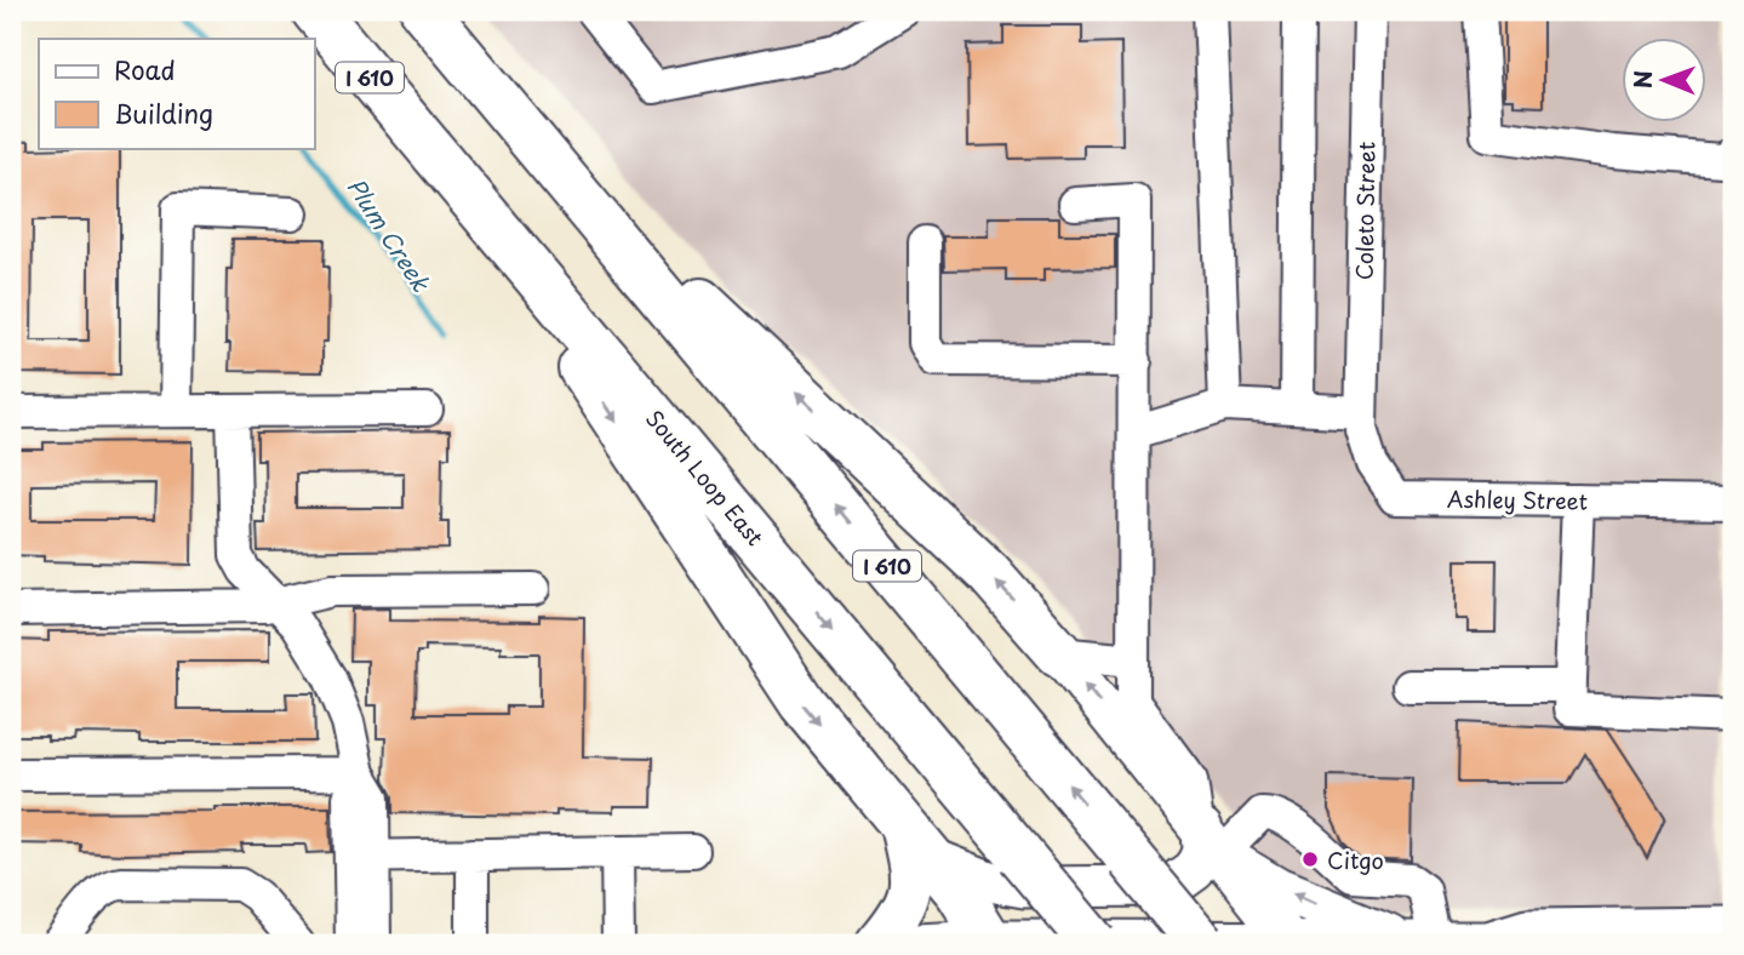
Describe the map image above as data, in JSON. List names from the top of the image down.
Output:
{
  "streets": {
    "highway": ["I 610", "South Loop East"],
    "street": ["Coleto Street", "Ashley Street"]
  },
  "crossings": [
    ["I 610", "South Loop East"],
    ["Coleto Street", "Ashley Street"]
  ],
  "water": ["Plum Creek"],
  "places": ["Citgo"],
  "legend": ["Road", "Building"],
  "north": "left"
}
